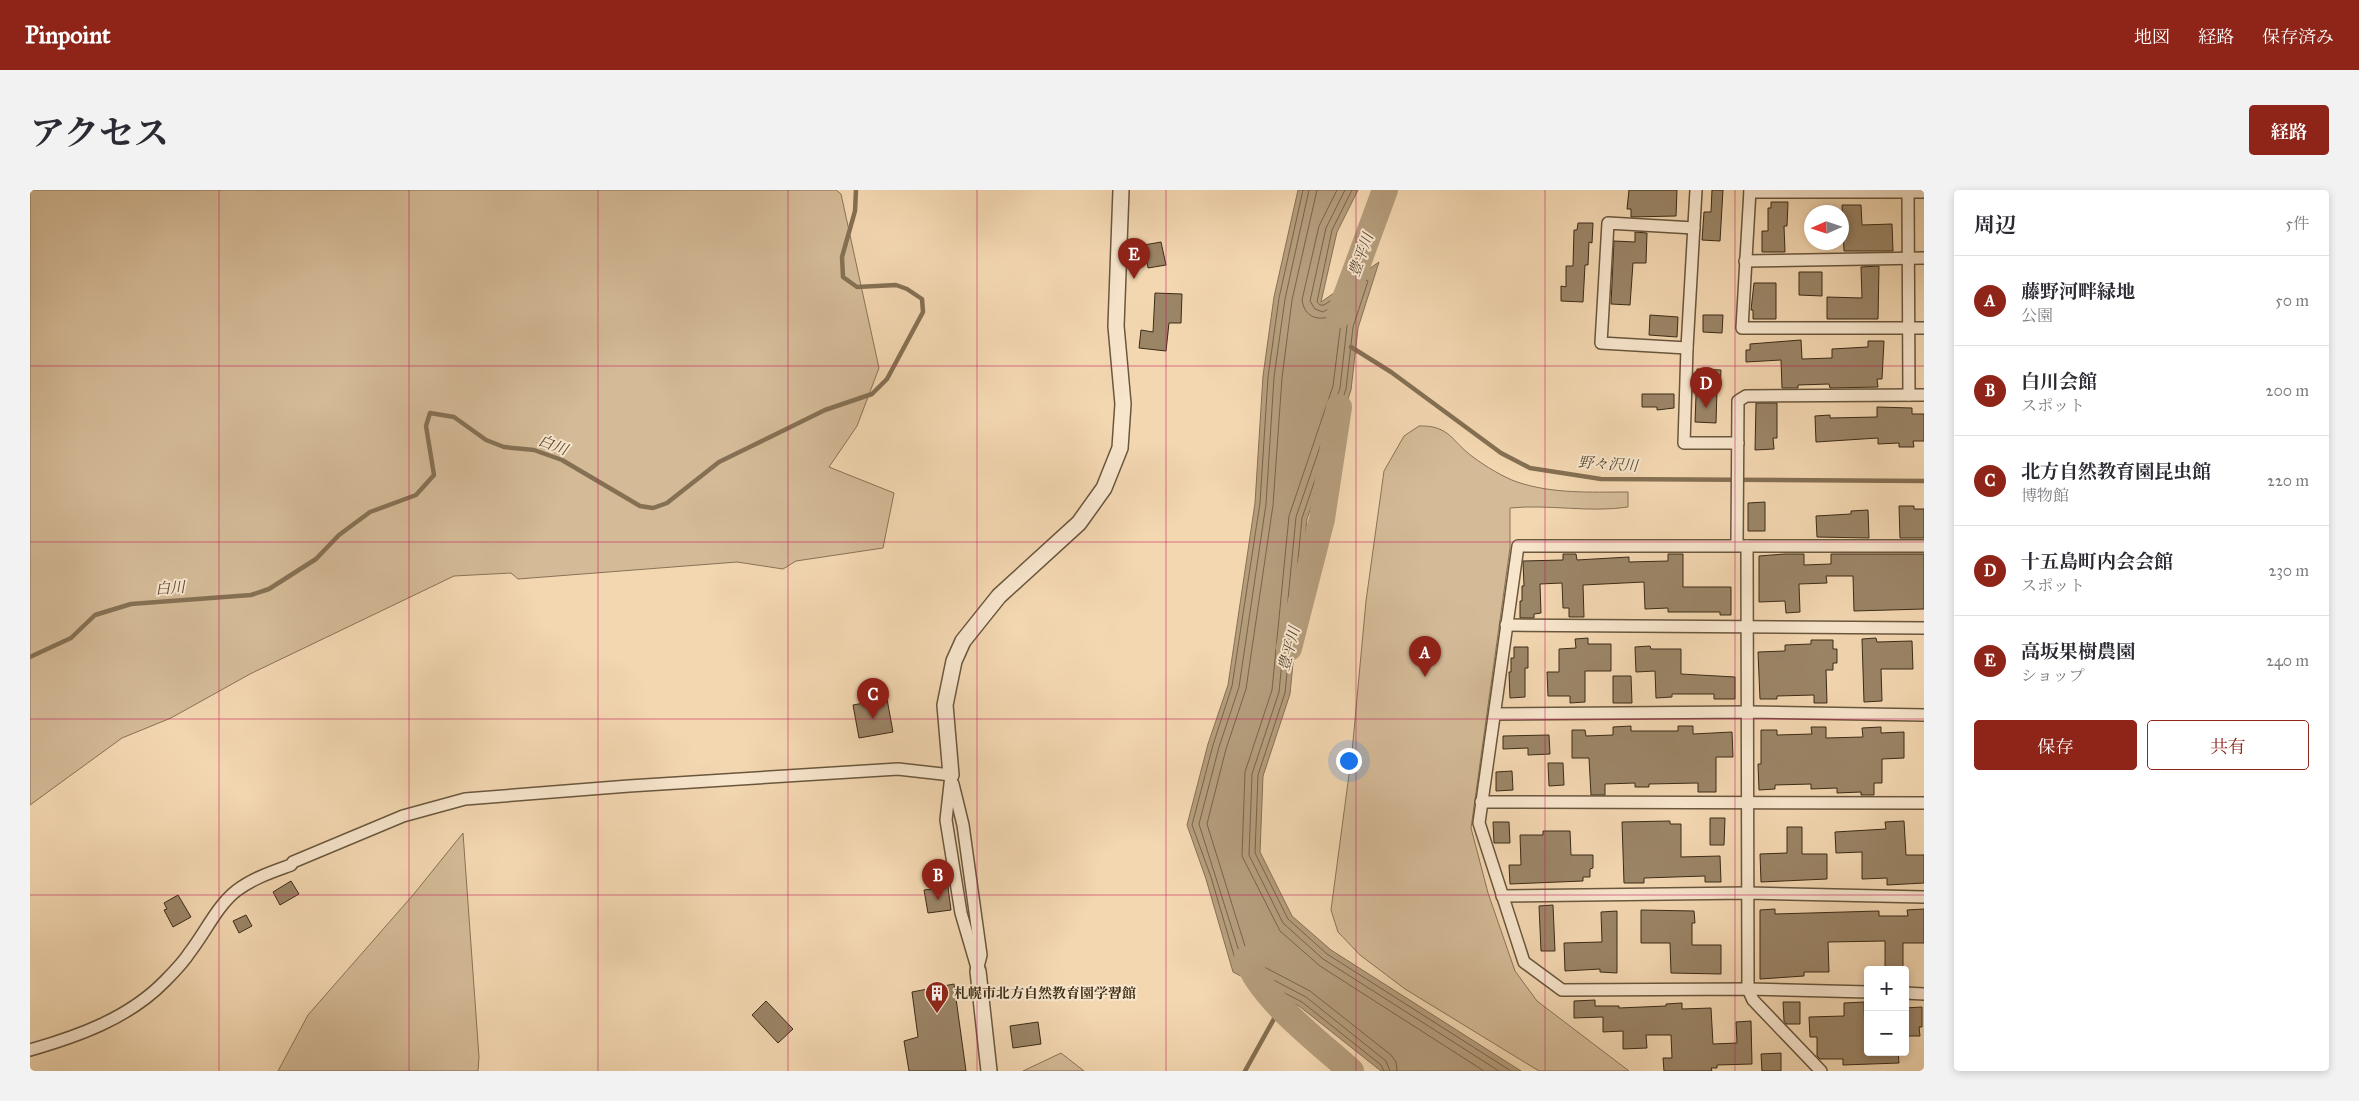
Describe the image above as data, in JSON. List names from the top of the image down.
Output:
{
  "water": ["豊平川", "白川", "野々沢川"],
  "places": {
    "building": ["札幌市北方自然教育園学習館"]
  },
  "north": "left",
  "page": {
    "header": "Pinpoint",
    "nav": ["地図", "経路", "保存済み"],
    "title": "アクセス",
    "buttons": [
      "経路",
      ["保存", "共有"]
    ],
    "heading": ["周辺", "5件"],
    "pins": [
      "E",
      "D",
      "A",
      "C",
      "B"
    ],
    "list": [
      {
        "mark": "A",
        "name": "藤野河畔緑地",
        "note": "公園",
        "value": "50 m"
      },
      {
        "mark": "B",
        "name": "白川会館",
        "note": "スポット",
        "value": "200 m"
      },
      {
        "mark": "C",
        "name": "北方自然教育園昆虫館",
        "note": "博物館",
        "value": "220 m"
      },
      {
        "mark": "D",
        "name": "十五島町内会会館",
        "note": "スポット",
        "value": "230 m"
      },
      {
        "mark": "E",
        "name": "高坂果樹農園",
        "note": "ショップ",
        "value": "240 m"
      }
    ],
    "map_buttons": ["+", "−"]
  }
}
